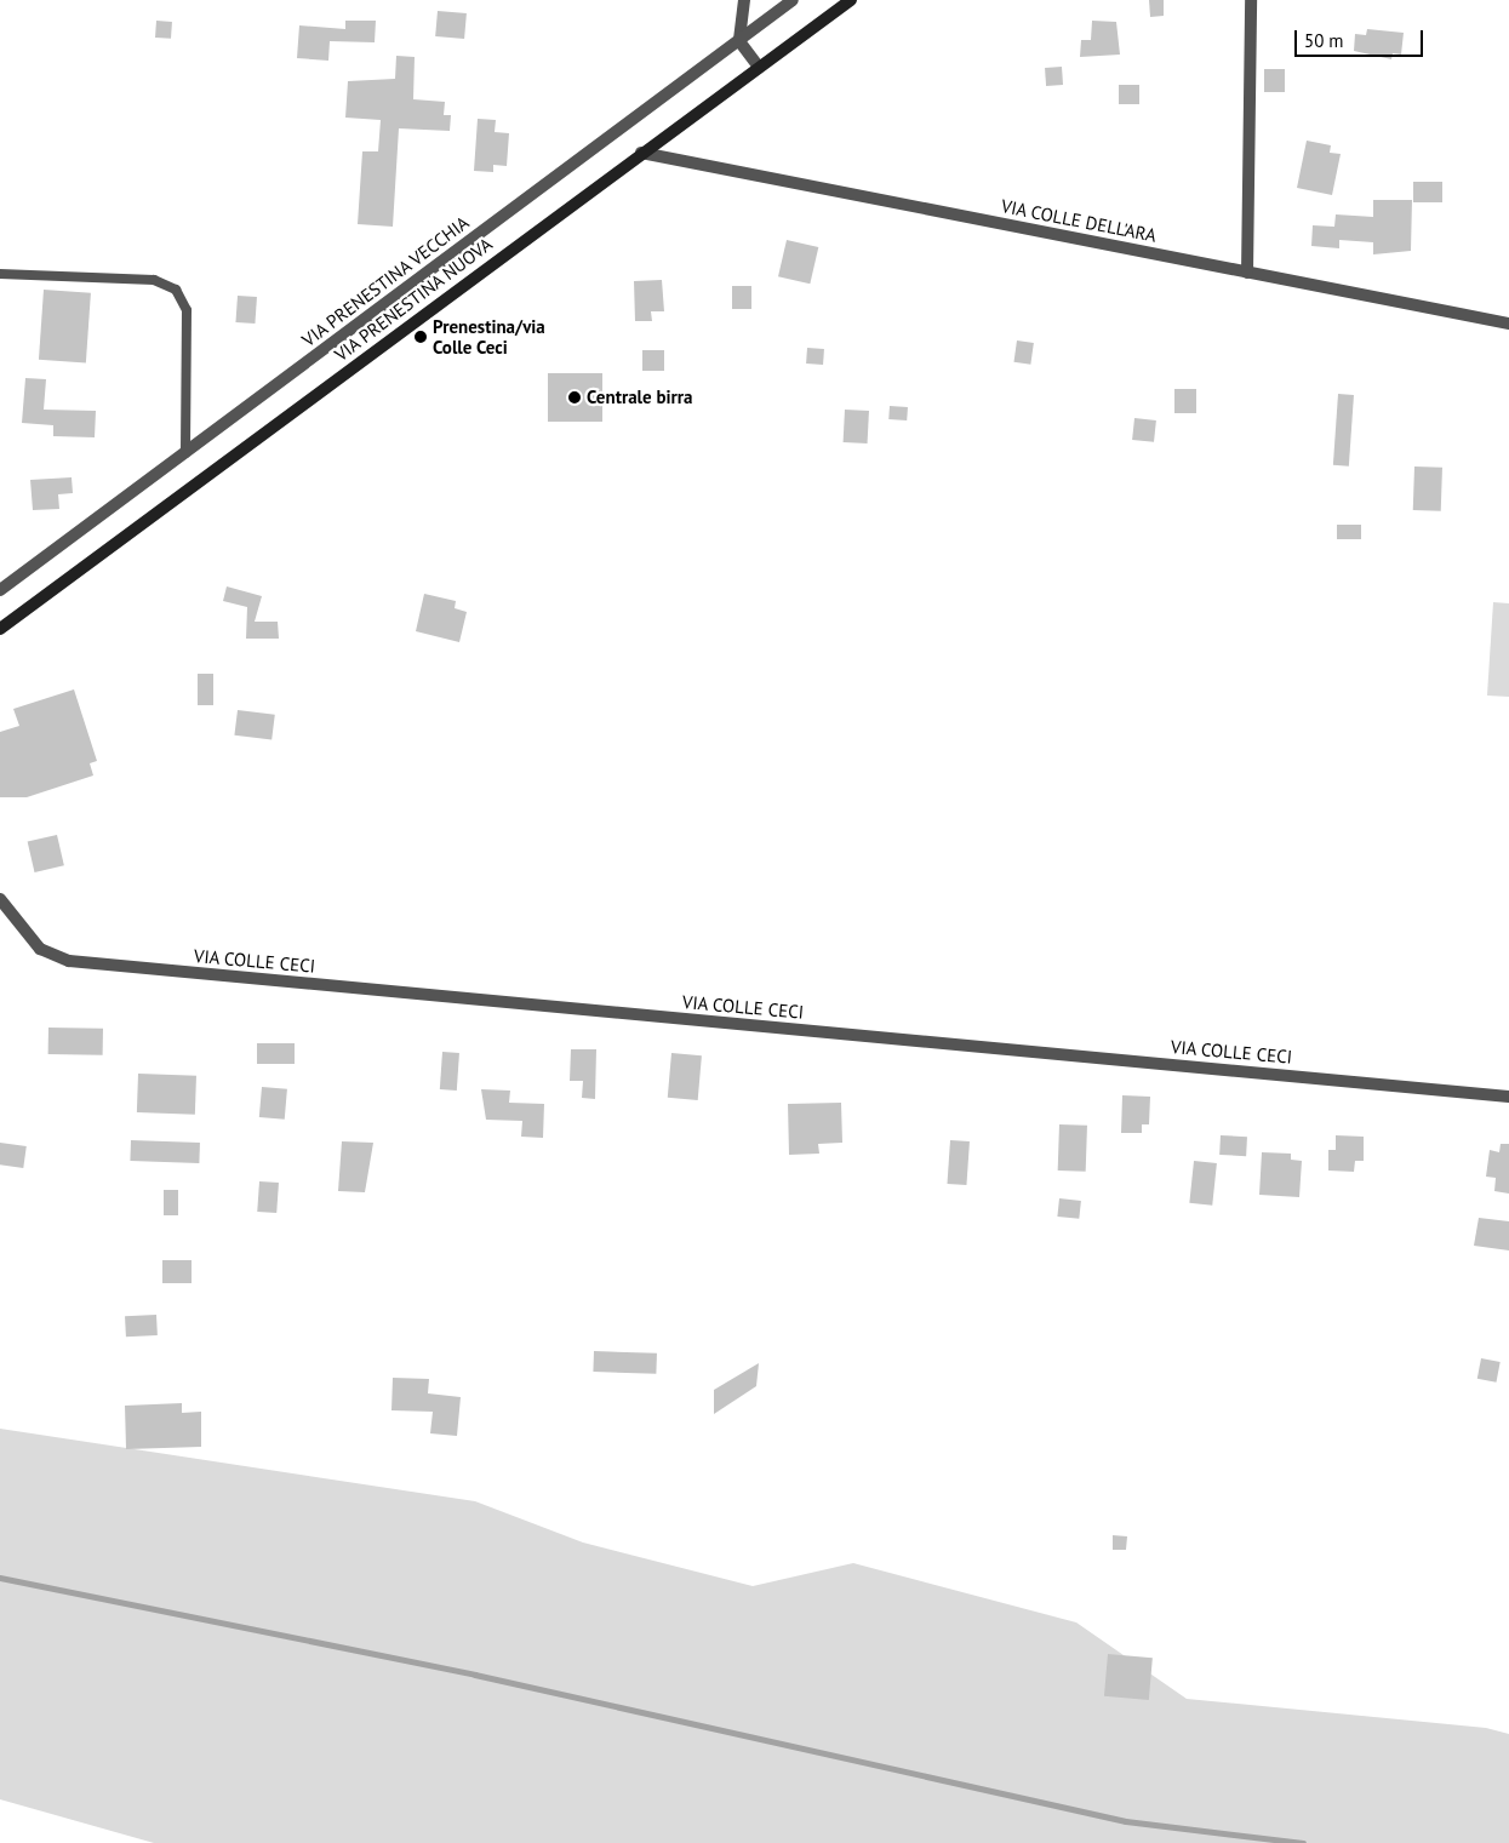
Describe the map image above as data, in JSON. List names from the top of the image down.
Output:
{
  "streets": {
    "main road": ["VIA PRENESTINA NUOVA"],
    "street": ["VIA COLLE DELL'ARA", "VIA PRENESTINA VECCHIA", "VIA COLLE CECI"]
  },
  "crossings": [
    ["VIA COLLE DELL'ARA", "VIA PRENESTINA NUOVA"]
  ],
  "places": ["Prenestina/via Colle Ceci", "Centrale birra"],
  "scale_bar": "50 m"
}
